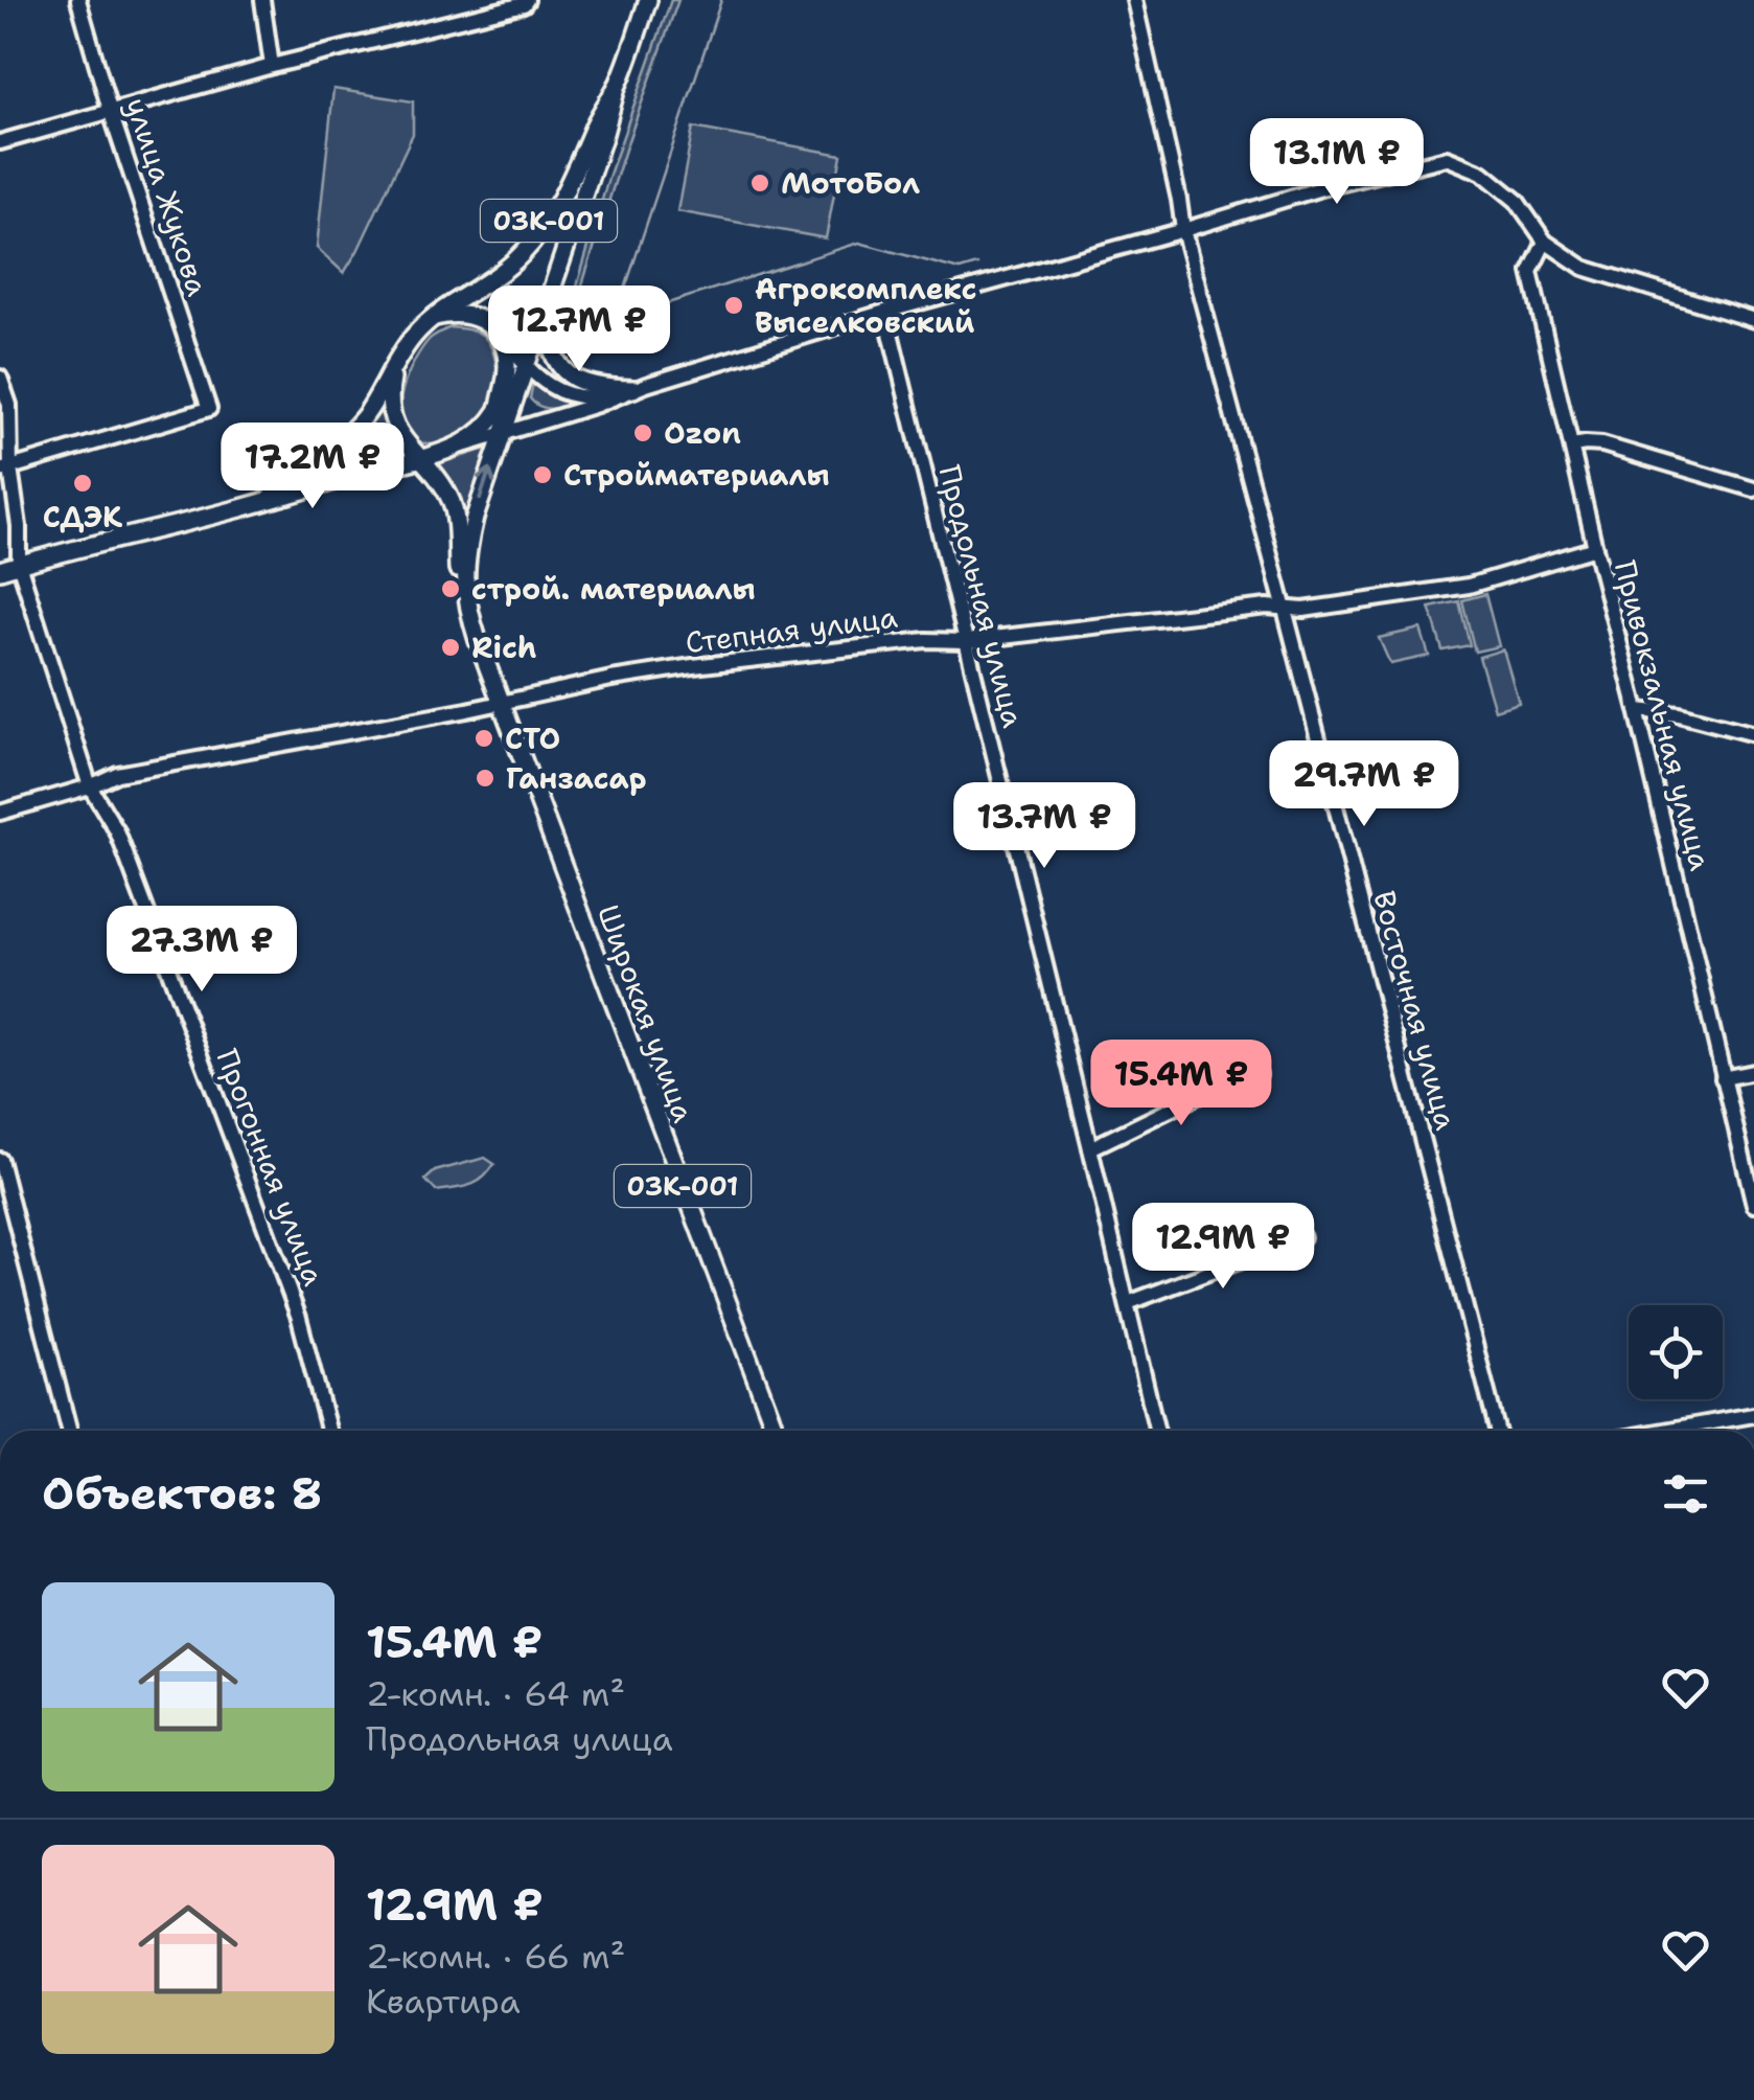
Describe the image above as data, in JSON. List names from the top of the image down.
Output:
{
  "streets": {
    "main road": ["03К-001", "Широкая улица"],
    "street": [
      "улица Жукова",
      "Продольная улица",
      "Степная улица",
      "Привокзальная улица",
      "Восточная улица",
      "Прогонная улица"
    ]
  },
  "crossings": [
    ["улица Жукова", "Прогонная улица"],
    ["03К-001", "Широкая улица"],
    ["Продольная улица", "Степная улица"],
    ["Степная улица", "Привокзальная улица"],
    ["Степная улица", "Восточная улица"],
    ["Степная улица", "Широкая улица"],
    ["Степная улица", "Прогонная улица"]
  ],
  "places": [
    "МотоБол",
    "Агрокомплекс Выселковский",
    "Ozon",
    "Стройматериалы",
    "СДЭК",
    "строй. материалы",
    "Rich",
    "СТО",
    "Ганзасар"
  ],
  "page": {
    "price": [
      "13.1M ₽",
      "12.7M ₽",
      "17.2M ₽",
      "29.7M ₽",
      "13.7M ₽",
      "27.3M ₽",
      "15.4M ₽",
      "12.9M ₽"
    ],
    "heading": "Объектов: 8",
    "list": [
      {
        "name": "15.4M ₽",
        "note": "2-комн. · 64 m² · Продольная улица"
      },
      {
        "name": "12.9M ₽",
        "note": "2-комн. · 66 m² · Квартира"
      }
    ]
  }
}
